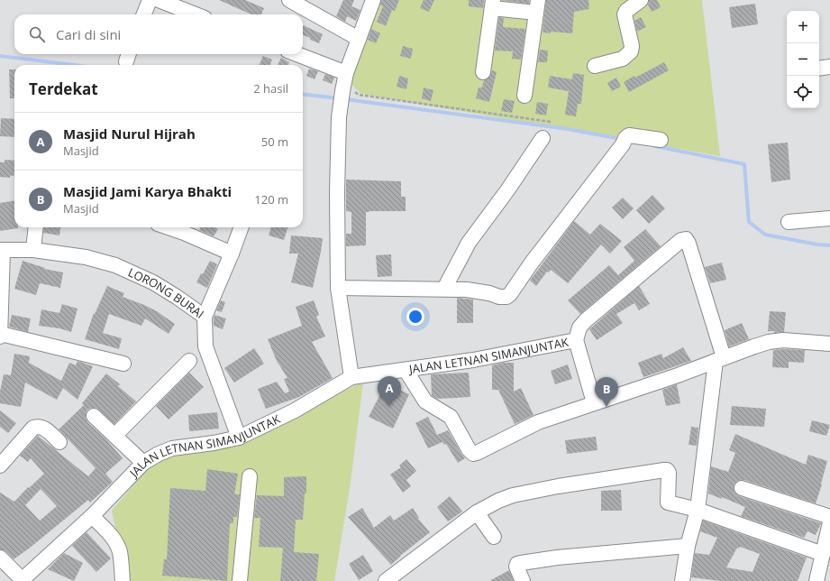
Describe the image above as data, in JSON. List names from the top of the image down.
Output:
{
  "streets": {
    "street": ["LORONG BURAI", "JALAN LETNAN SIMANJUNTAK"]
  },
  "crossings": [
    ["LORONG BURAI", "JALAN LETNAN SIMANJUNTAK"]
  ],
  "page": {
    "map_buttons": ["+", "−"],
    "search": "Cari di sini",
    "heading": ["Terdekat", "2 hasil"],
    "list": [
      {
        "mark": "A",
        "name": "Masjid Nurul Hijrah",
        "note": "Masjid",
        "value": "50 m"
      },
      {
        "mark": "B",
        "name": "Masjid Jami Karya Bhakti",
        "note": "Masjid",
        "value": "120 m"
      }
    ],
    "pins": ["A", "B"]
  }
}
